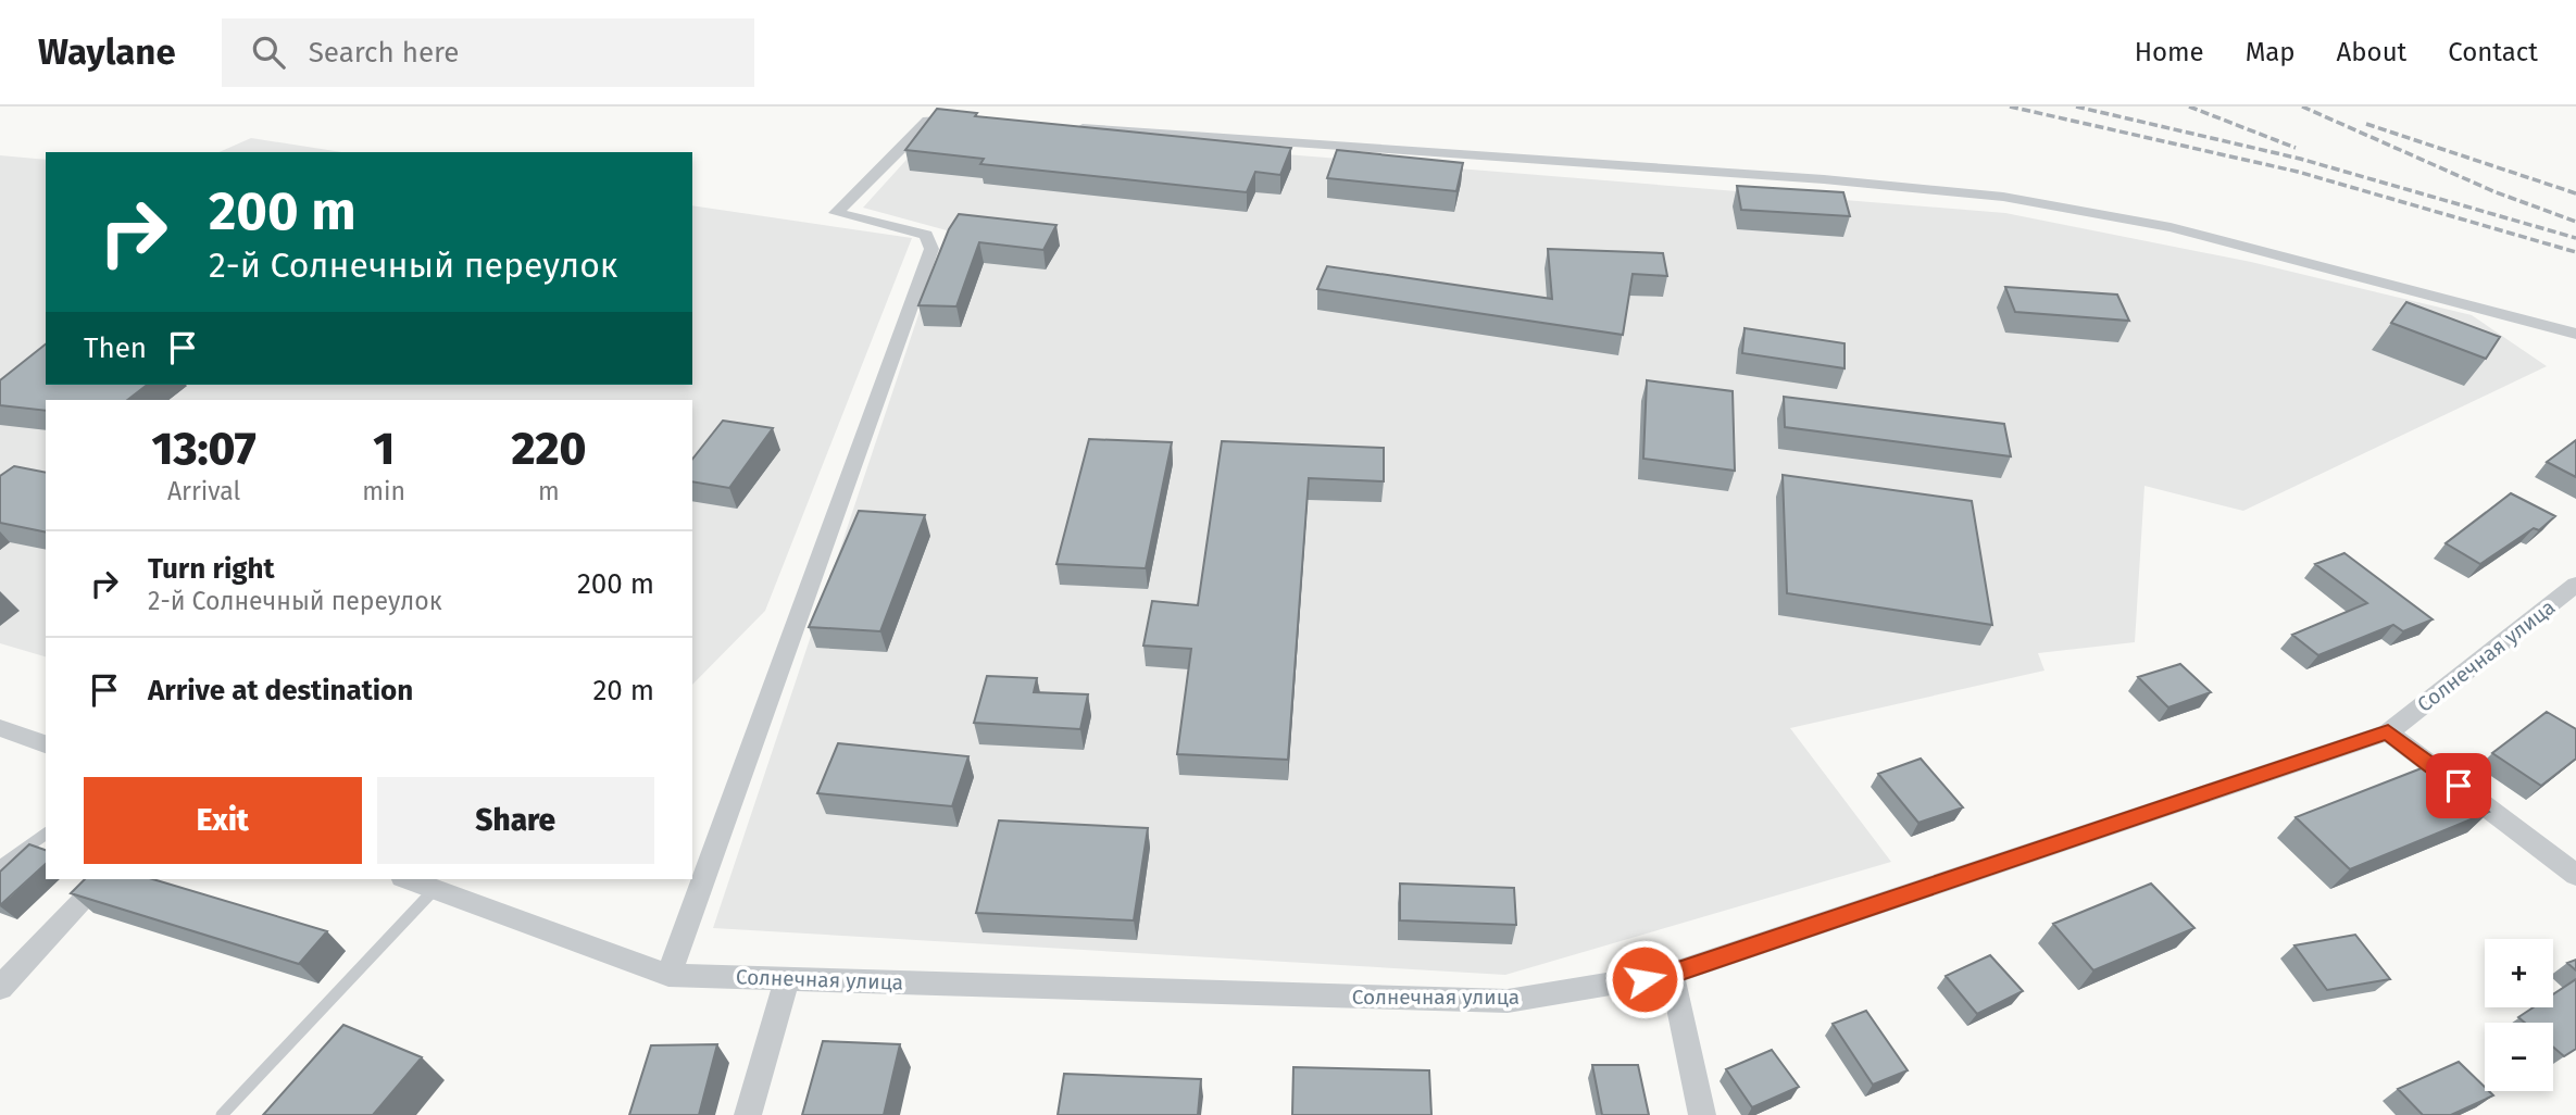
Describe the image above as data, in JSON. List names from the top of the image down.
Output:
{
  "streets": {
    "street": ["Солнечная улица"]
  },
  "page": {
    "header": "Waylane",
    "search": "Search here",
    "nav": [
      "Home",
      "Map",
      "About",
      "Contact"
    ],
    "turn": ["200 m", "2-й Солнечный переулок"],
    "then": "Then",
    "eta": [
      "13:07",
      "Arrival",
      "1",
      "min",
      "220",
      "m"
    ],
    "list": [
      {
        "name": "Turn right",
        "note": "2-й Солнечный переулок",
        "value": "200 m"
      },
      {
        "name": "Arrive at destination",
        "value": "20 m"
      }
    ],
    "buttons": ["Exit", "Share"],
    "map_buttons": ["+", "−"]
  }
}
